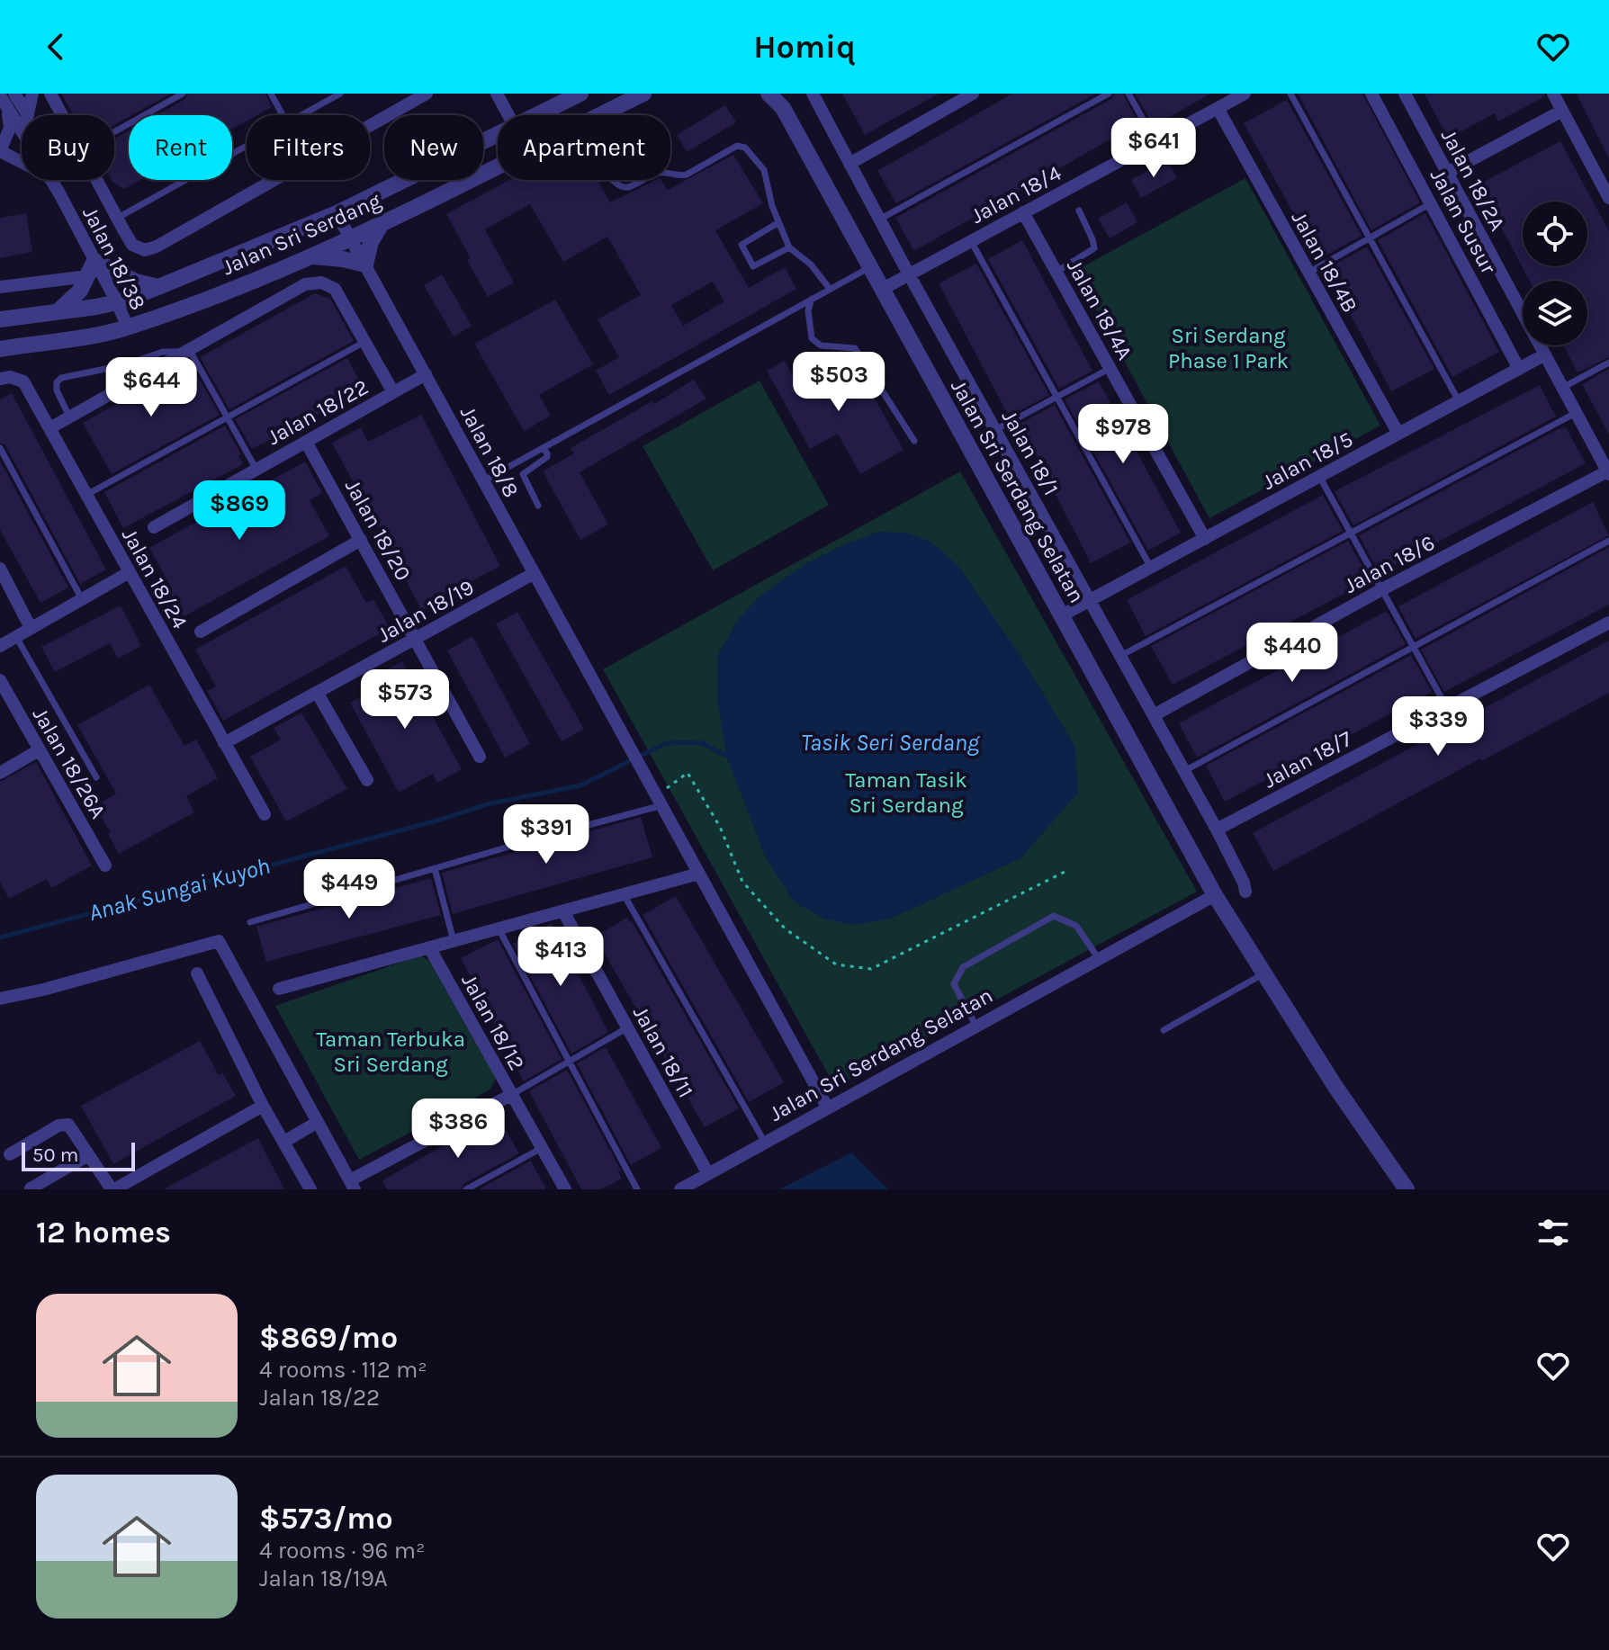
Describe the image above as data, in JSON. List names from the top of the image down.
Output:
{
  "streets": {
    "street": [
      "Jalan 18/2A",
      "Jalan 18/4",
      "Jalan Susur",
      "Jalan Sri Serdang",
      "Jalan 18/38",
      "Jalan 18/4B",
      "Jalan 18/4A",
      "Jalan 18/22",
      "Jalan 18/8",
      "Jalan 18/1",
      "Jalan 18/5",
      "Jalan Sri Serdang Selatan",
      "Jalan 18/20",
      "Jalan 18/6",
      "Jalan 18/24",
      "Jalan 18/19",
      "Jalan 18/7",
      "Jalan 18/26A",
      "Jalan 18/12",
      "Jalan 18/11"
    ]
  },
  "crossings": [
    ["Jalan 18/2A", "Jalan 18/5"],
    ["Jalan 18/2A", "Jalan 18/6"],
    ["Jalan 18/4", "Jalan 18/4B"],
    ["Jalan 18/4", "Jalan 18/4A"],
    ["Jalan 18/4", "Jalan 18/1"],
    ["Jalan 18/4", "Jalan Sri Serdang Selatan"],
    ["Jalan Susur", "Jalan 18/5"],
    ["Jalan Sri Serdang", "Jalan 18/38"],
    ["Jalan Sri Serdang", "Jalan 18/8"],
    ["Jalan 18/4B", "Jalan 18/5"],
    ["Jalan 18/4A", "Jalan 18/5"],
    ["Jalan 18/22", "Jalan 18/8"],
    ["Jalan 18/22", "Jalan 18/20"],
    ["Jalan 18/8", "Jalan Sri Serdang Selatan"],
    ["Jalan 18/8", "Jalan 18/19"],
    ["Jalan 18/1", "Jalan 18/5"],
    ["Jalan 18/1", "Jalan 18/6"],
    ["Jalan 18/1", "Jalan 18/7"],
    ["Jalan 18/5", "Jalan Sri Serdang Selatan"],
    ["Jalan Sri Serdang Selatan", "Jalan 18/11"],
    ["Jalan 18/20", "Jalan 18/19"],
    ["Jalan 18/24", "Jalan 18/19"]
  ],
  "water": ["Tasik Seri Serdang", "Anak Sungai Kuyoh"],
  "parks": ["Sri Serdang Phase 1 Park", "Taman Tasik Sri Serdang", "Taman Terbuka Sri Serdang"],
  "scale_bar": "50 m",
  "page": {
    "header": "Homiq",
    "chip": [
      "Buy",
      "Rent",
      "Filters",
      "New",
      "Apartment"
    ],
    "price": [
      "$641",
      "$503",
      "$644",
      "$978",
      "$869",
      "$440",
      "$573",
      "$339",
      "$391",
      "$449",
      "$413",
      "$386"
    ],
    "scale": "50 m",
    "heading": "12 homes",
    "list": [
      {
        "name": "$869/mo",
        "note": "4 rooms · 112 m² · Jalan 18/22"
      },
      {
        "name": "$573/mo",
        "note": "4 rooms · 96 m² · Jalan 18/19A"
      }
    ]
  }
}
